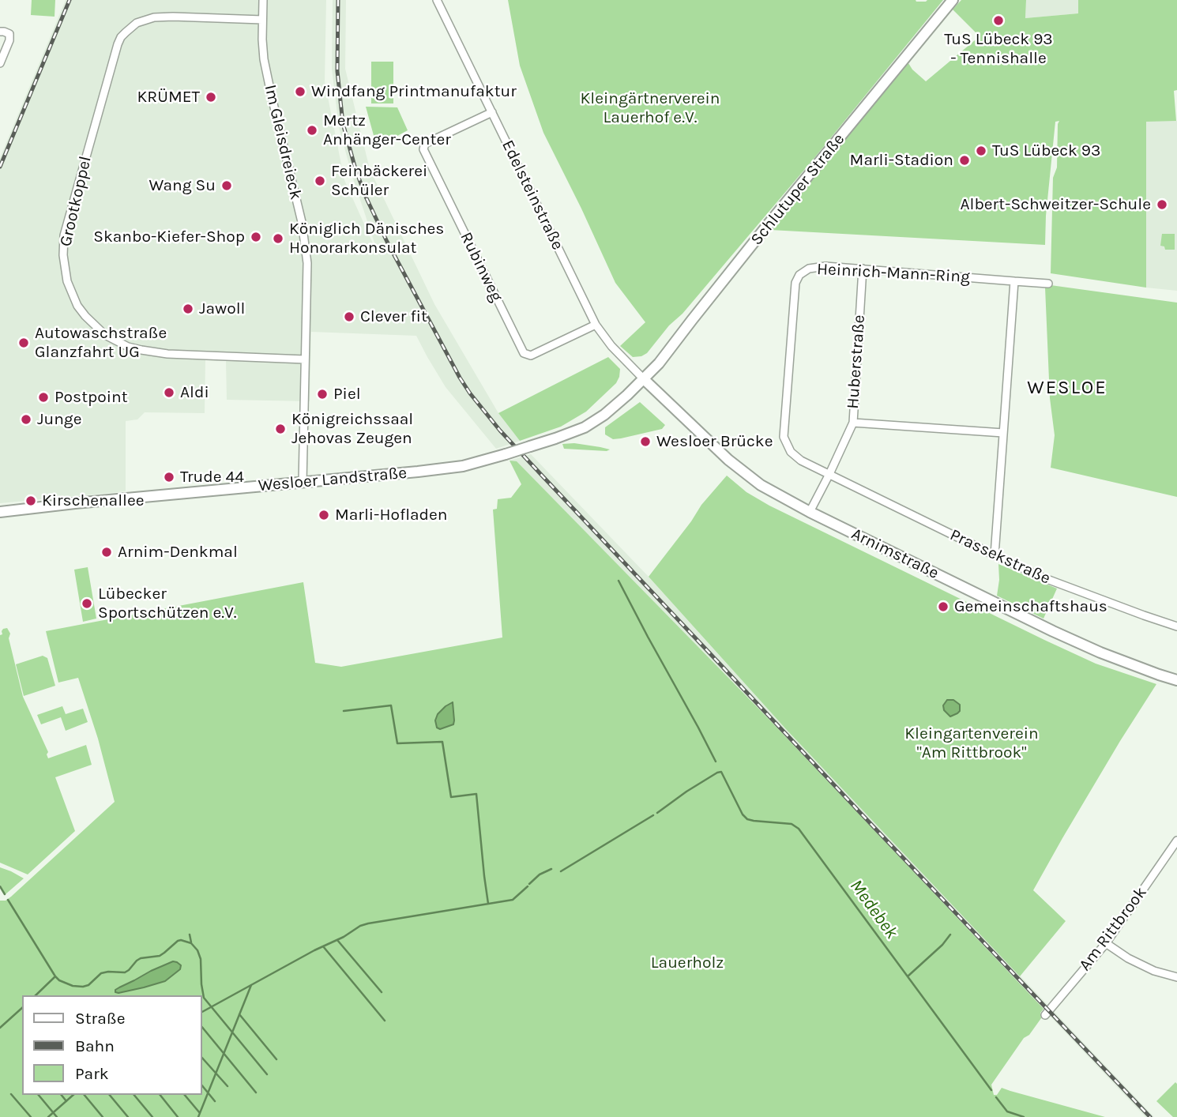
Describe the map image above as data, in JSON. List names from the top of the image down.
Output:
{
  "streets": {
    "main road": ["Schlutuper Straße", "Wesloer Landstraße", "Arnimstraße"],
    "street": [
      "Im Gleisdreieck",
      "Edelsteinstraße",
      "Grootkoppel",
      "Rubinweg",
      "Heinrich-Mann-Ring",
      "Huberstraße",
      "Prassekstraße",
      "Am Rittbrook"
    ]
  },
  "crossings": [
    ["Im Gleisdreieck", "Grootkoppel"],
    ["Im Gleisdreieck", "Wesloer Landstraße"],
    ["Schlutuper Straße", "Edelsteinstraße"],
    ["Schlutuper Straße", "Wesloer Landstraße"],
    ["Schlutuper Straße", "Arnimstraße"],
    ["Edelsteinstraße", "Rubinweg"],
    ["Edelsteinstraße", "Wesloer Landstraße"],
    ["Edelsteinstraße", "Arnimstraße"],
    ["Heinrich-Mann-Ring", "Huberstraße"],
    ["Heinrich-Mann-Ring", "Prassekstraße"],
    ["Huberstraße", "Arnimstraße"],
    ["Huberstraße", "Prassekstraße"],
    ["Wesloer Landstraße", "Arnimstraße"]
  ],
  "districts": ["WESLOE"],
  "water": ["Medebek"],
  "parks": ["Kleingärtnerverein Lauerhof e.V.", "Kleingartenverein \"Am Rittbrook\"", "Lauerholz"],
  "places": [
    "TuS Lübeck 93 - Tennishalle",
    "Windfang Printmanufaktur",
    "KRÜMET",
    "Mertz Anhänger-Center",
    "TuS Lübeck 93",
    "Marli-Stadion",
    "Feinbäckerei Schüler",
    "Wang Su",
    "Albert-Schweitzer-Schule",
    "Skanbo-Kiefer-Shop",
    "Königlich Dänisches Honorarkonsulat",
    "Jawoll",
    "Clever fit",
    "Autowaschstraße Glanzfahrt UG",
    "Aldi",
    "Piel",
    "Postpoint",
    "Junge",
    "Königreichssaal Jehovas Zeugen",
    "Wesloer Brücke",
    "Trude 44",
    "Kirschenallee",
    "Marli-Hofladen",
    "Arnim-Denkmal",
    "Lübecker Sportschützen e.V.",
    "Gemeinschaftshaus"
  ],
  "legend": ["Straße", "Bahn", "Park"]
}
